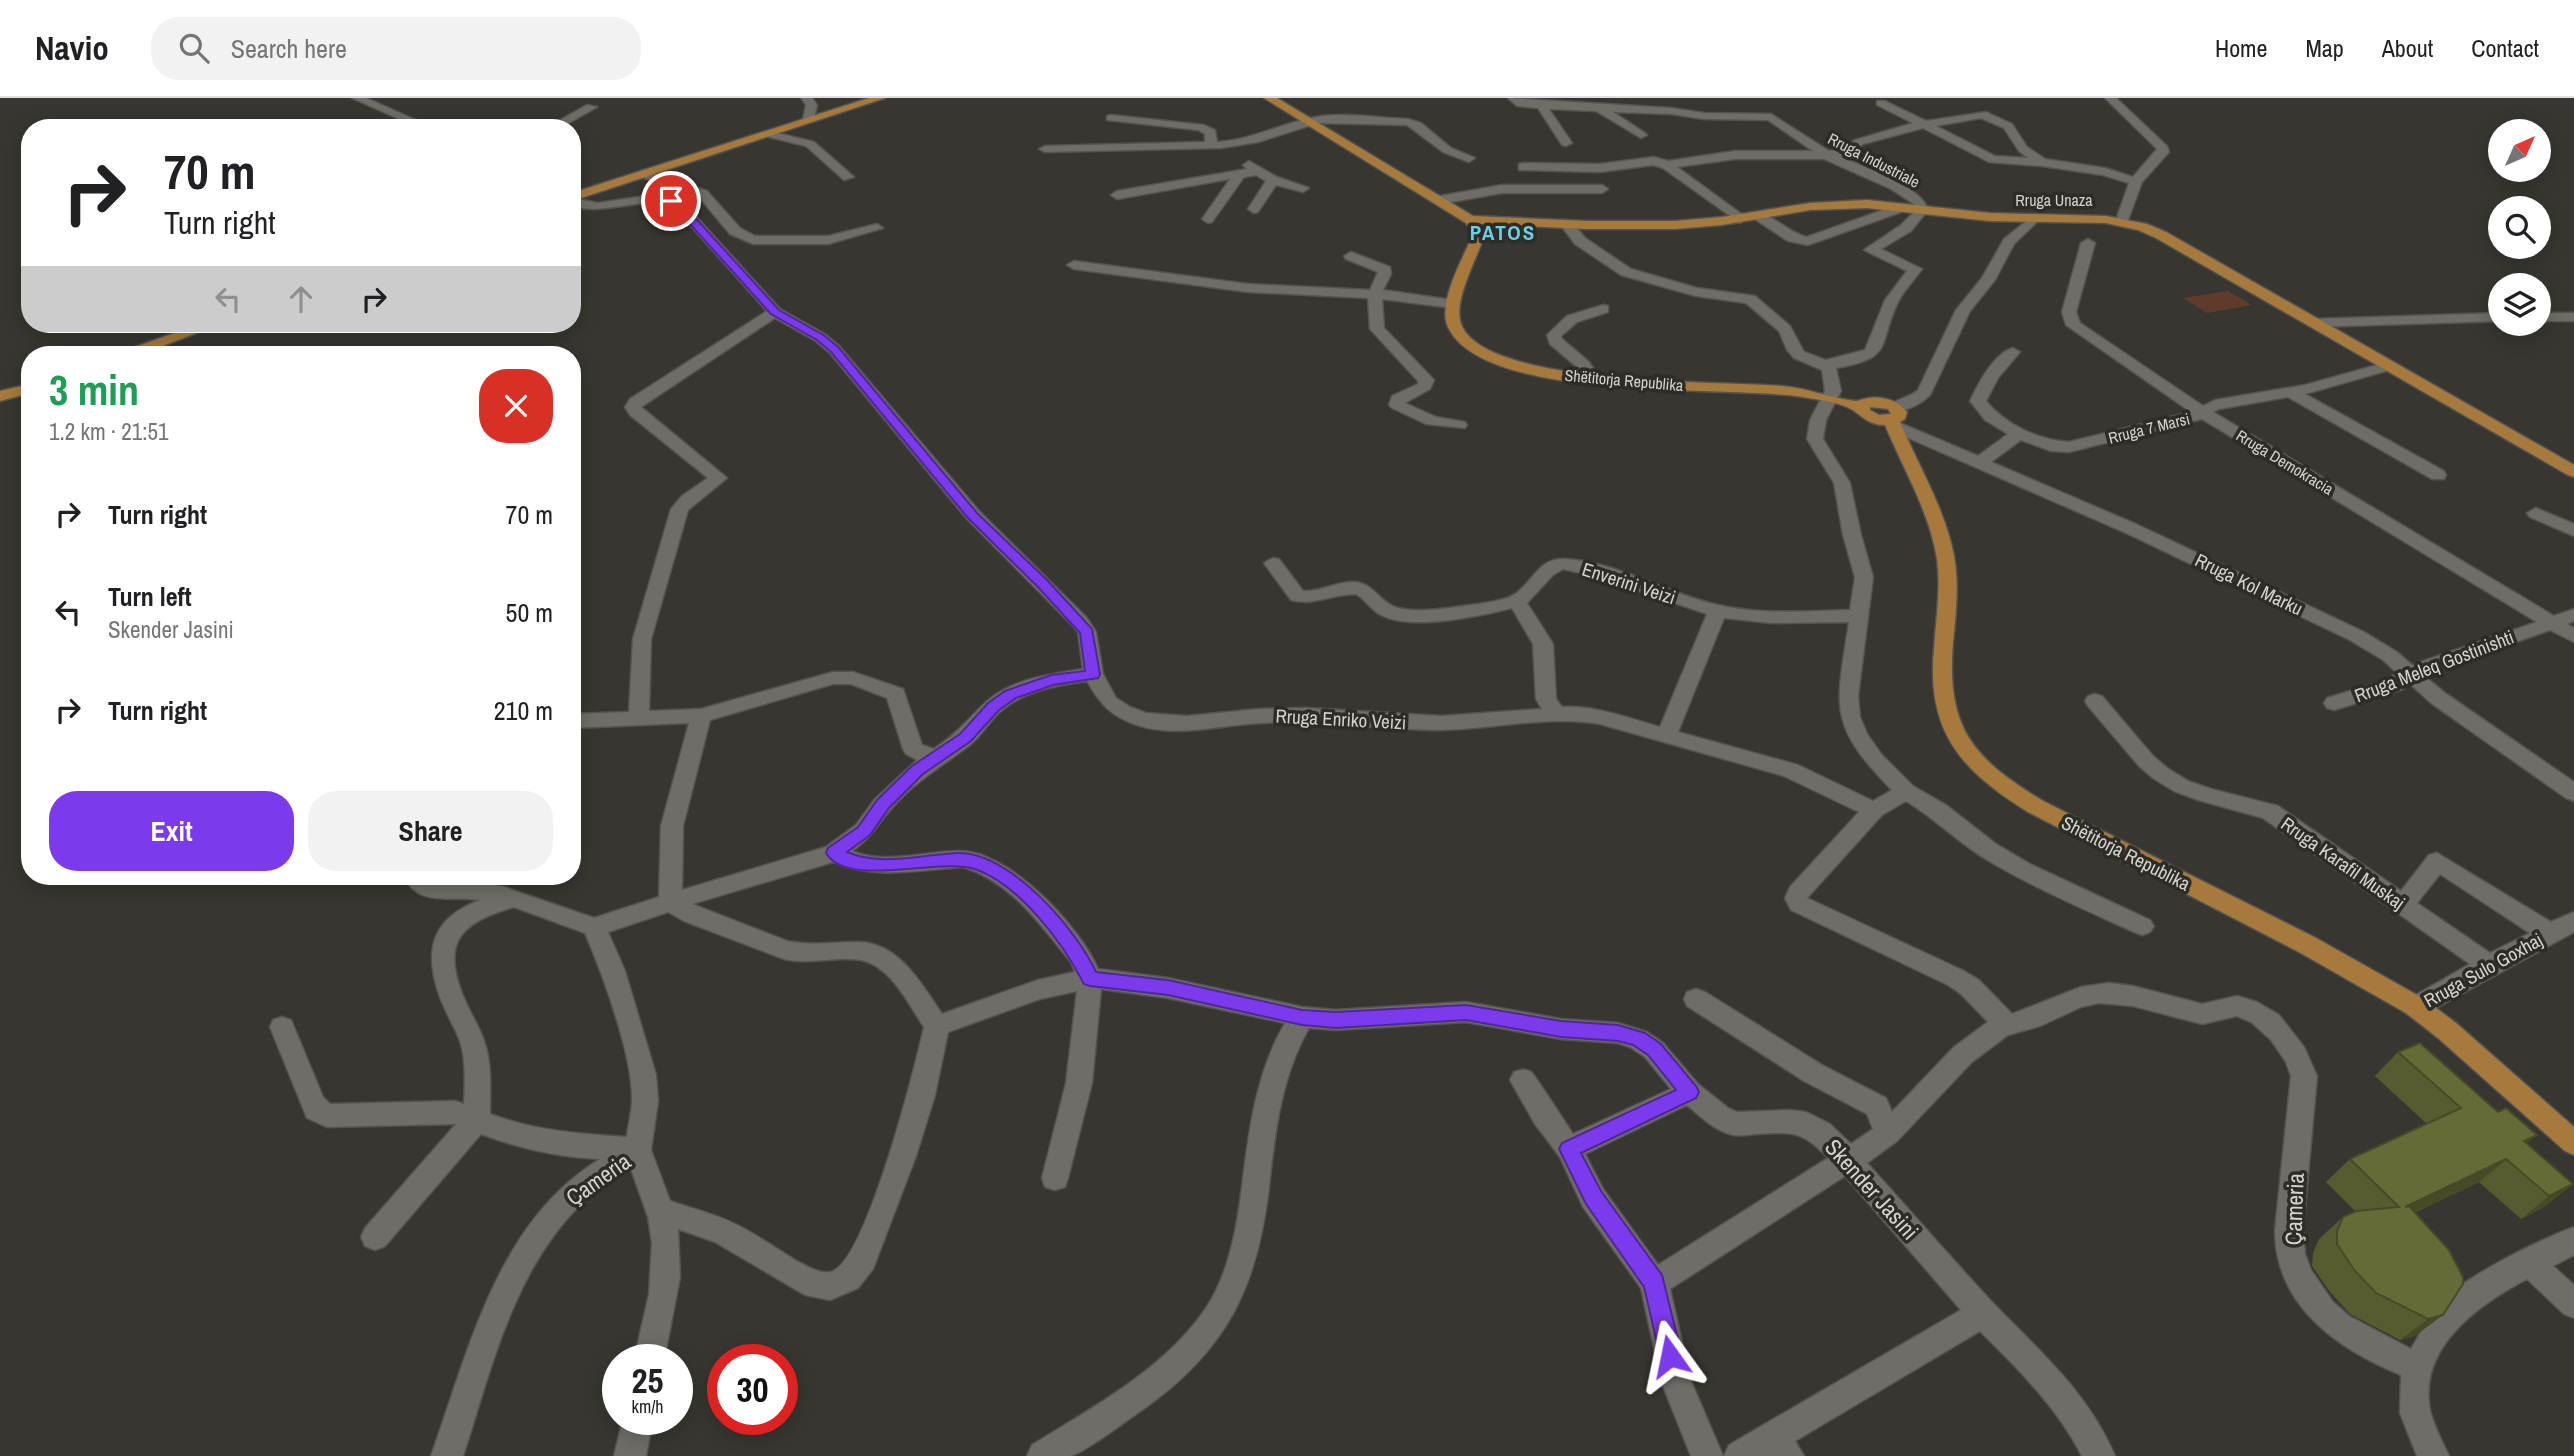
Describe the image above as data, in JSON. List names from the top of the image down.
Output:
{
  "streets": {
    "main road": ["Rruga Unaza", "Shëtitorja Republika"],
    "street": [
      "Rruga Industriale",
      "Rruga 7 Marsi",
      "Rruga Demokracia",
      "Enverini Veizi",
      "Rruga Kol Marku",
      "Rruga Meleq Gostinishti",
      "Rruga Enriko Veizi",
      "Rruga Karafil Muskaj",
      "Rruga Sulo Goxhaj",
      "Çameria",
      "Skender Jasini"
    ]
  },
  "crossings": [
    ["Rruga Industriale", "Rruga Unaza"],
    ["Rruga Unaza", "Rruga 7 Marsi"],
    ["Shëtitorja Republika", "Rruga Kol Marku"],
    ["Shëtitorja Republika", "Rruga Sulo Goxhaj"],
    ["Rruga 7 Marsi", "Rruga Demokracia"],
    ["Rruga Demokracia", "Rruga Meleq Gostinishti"],
    ["Rruga Kol Marku", "Rruga Meleq Gostinishti"],
    ["Rruga Karafil Muskaj", "Rruga Sulo Goxhaj"]
  ],
  "districts": ["PATOS"],
  "north": "top right",
  "page": {
    "header": "Navio",
    "search": "Search here",
    "nav": [
      "Home",
      "Map",
      "About",
      "Contact"
    ],
    "turn": ["70 m", "Turn right"],
    "heading": ["3 min", "1.2 km · 21:51"],
    "list": [
      {
        "name": "Turn right",
        "value": "70 m"
      },
      {
        "name": "Turn left",
        "note": "Skender Jasini",
        "value": "50 m"
      },
      {
        "name": "Turn right",
        "value": "210 m"
      }
    ],
    "buttons": ["Exit", "Share"],
    "speed": "25 km/h",
    "limit": "30"
  }
}
